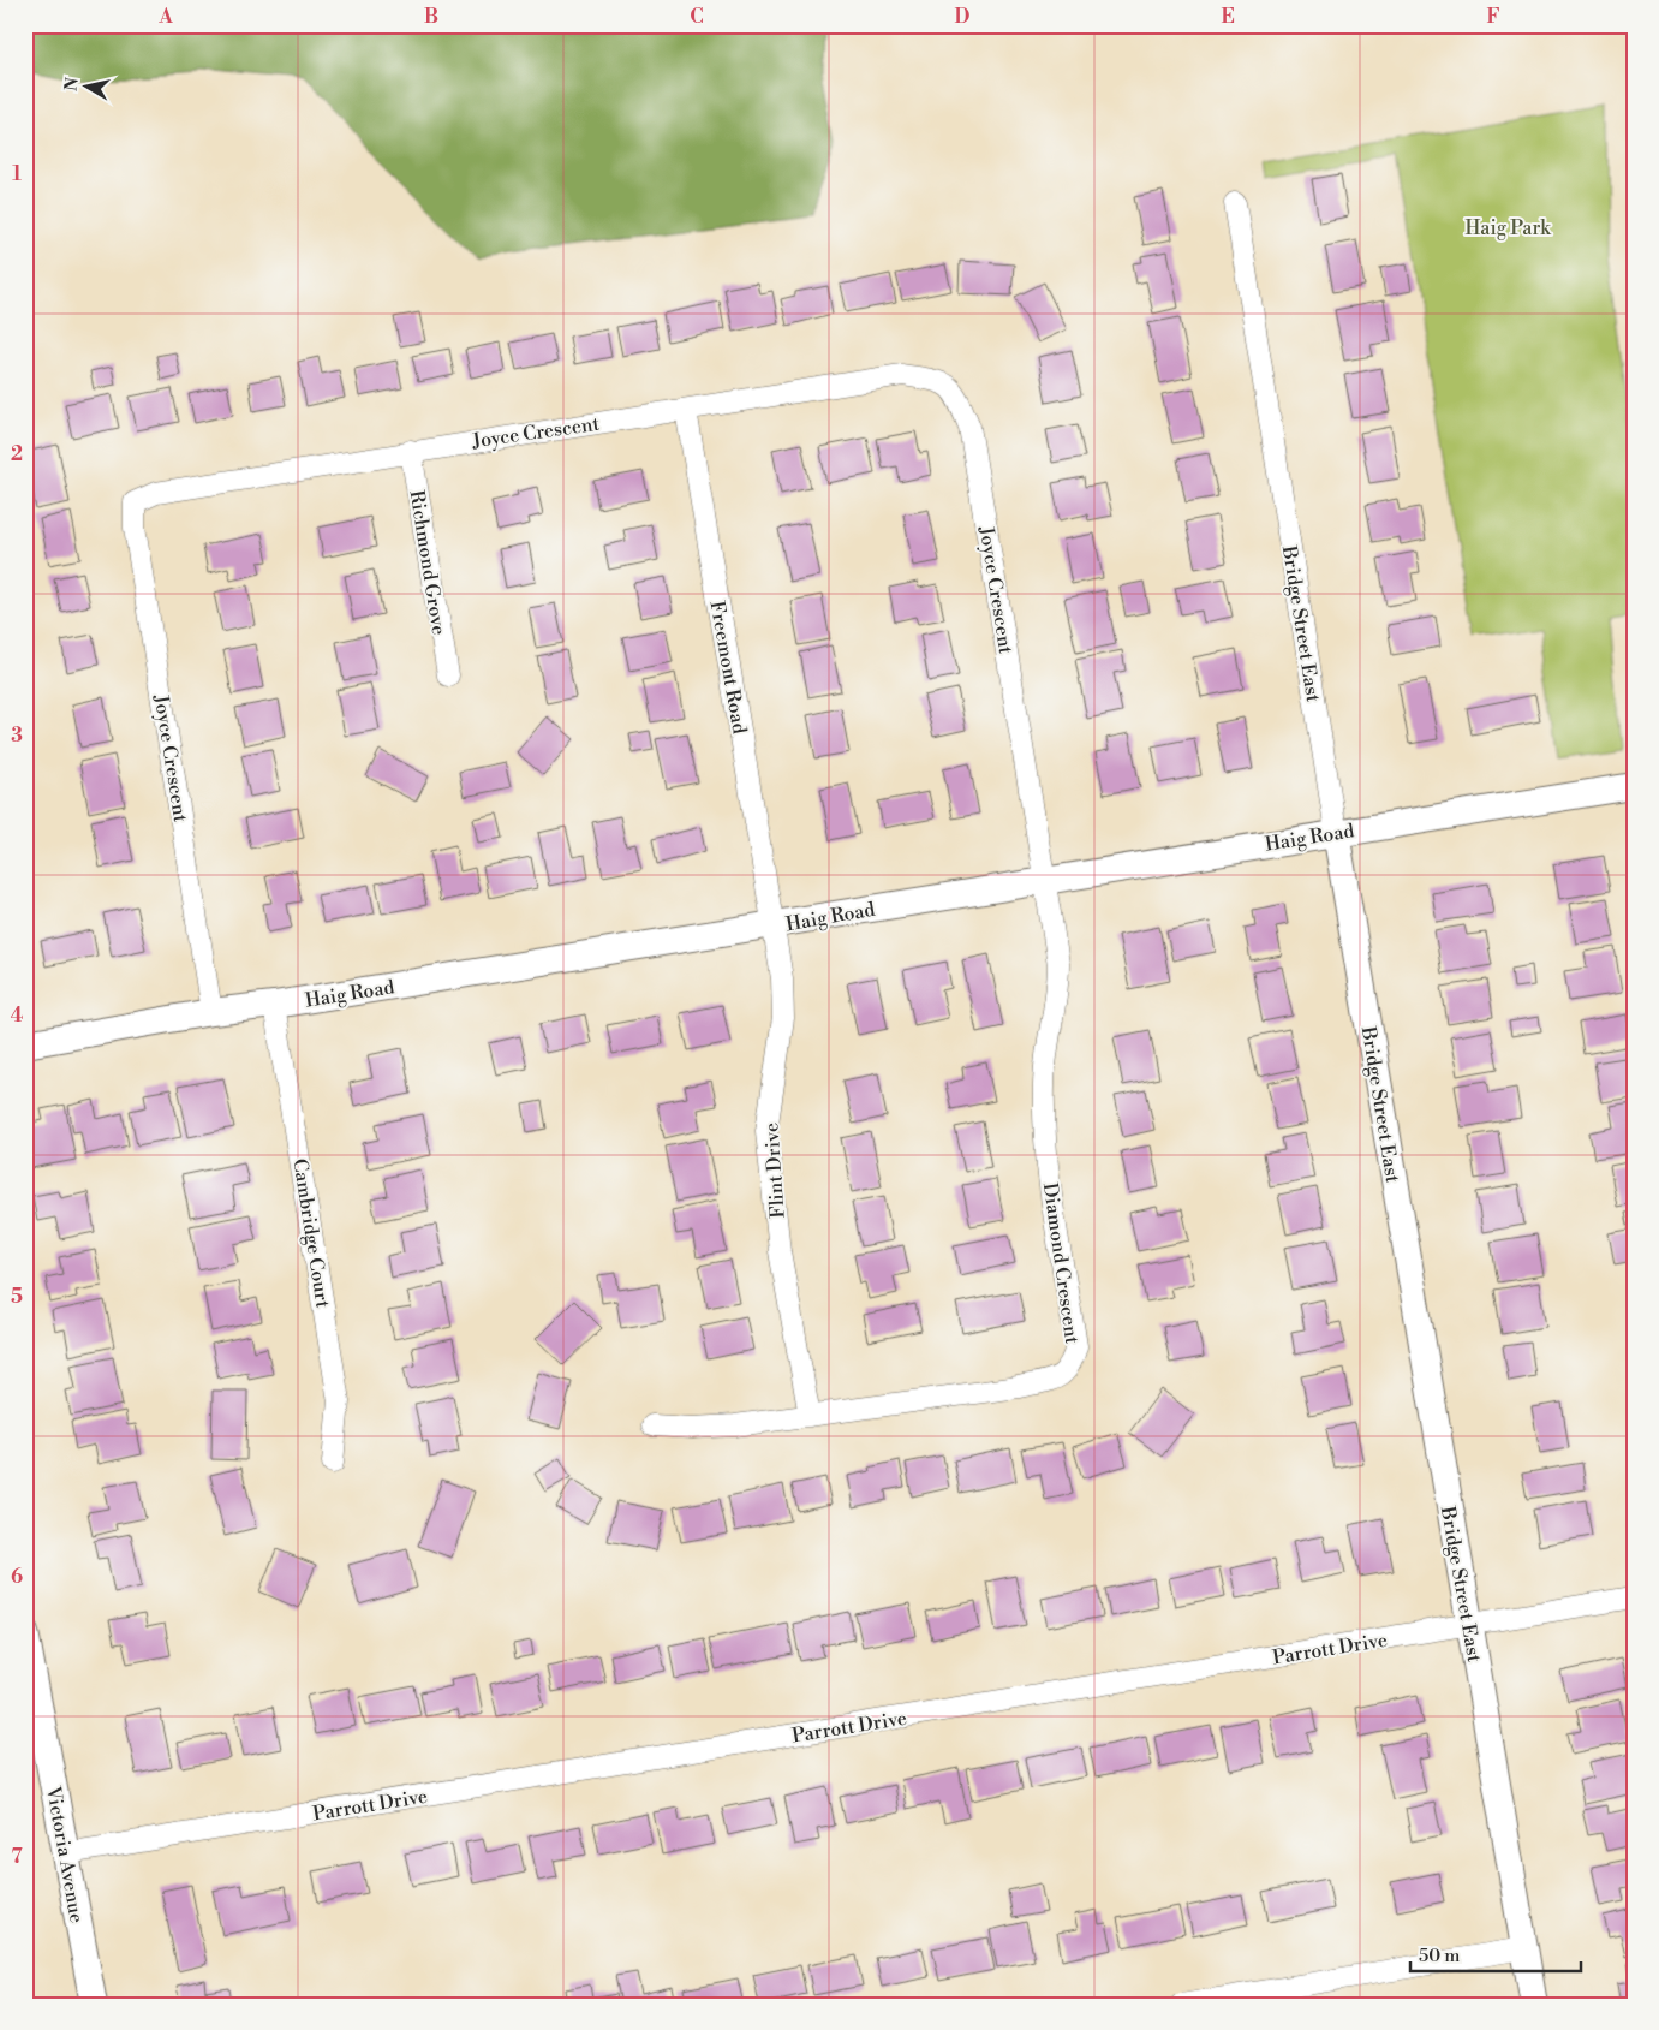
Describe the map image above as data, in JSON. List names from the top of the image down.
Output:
{
  "streets": {
    "street": [
      "Joyce Crescent",
      "Richmond Grove",
      "Bridge Street East",
      "Freemont Road",
      "Haig Road",
      "Flint Drive",
      "Cambridge Court",
      "Diamond Crescent",
      "Parrott Drive",
      "Victoria Avenue"
    ]
  },
  "crossings": [
    ["Joyce Crescent", "Richmond Grove"],
    ["Joyce Crescent", "Freemont Road"],
    ["Joyce Crescent", "Haig Road"],
    ["Joyce Crescent", "Diamond Crescent"],
    ["Bridge Street East", "Haig Road"],
    ["Bridge Street East", "Parrott Drive"],
    ["Freemont Road", "Haig Road"],
    ["Freemont Road", "Flint Drive"],
    ["Haig Road", "Flint Drive"],
    ["Haig Road", "Cambridge Court"],
    ["Haig Road", "Diamond Crescent"],
    ["Flint Drive", "Diamond Crescent"],
    ["Parrott Drive", "Victoria Avenue"]
  ],
  "parks": ["Haig Park"],
  "scale_bar": "50 m",
  "north": "left",
  "grid": {
    "columns": [
      "A",
      "B",
      "C",
      "D",
      "E",
      "F"
    ],
    "rows": [
      "1",
      "2",
      "3",
      "4",
      "5",
      "6",
      "7"
    ]
  }
}
